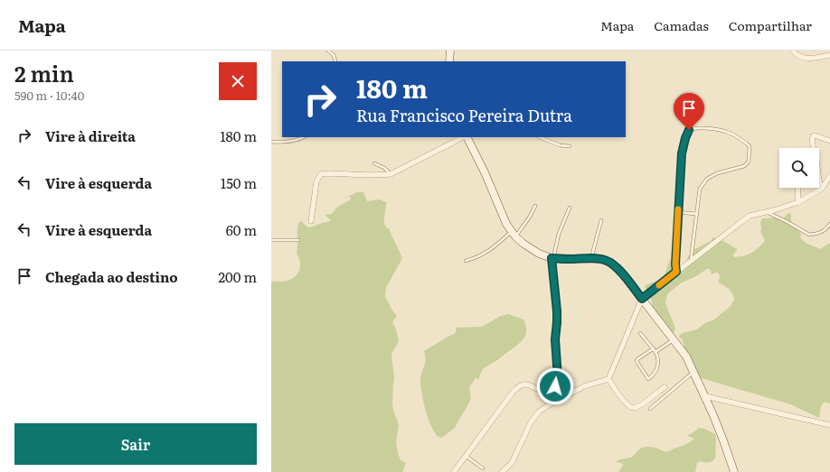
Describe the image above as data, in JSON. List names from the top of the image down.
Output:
{
  "page": {
    "header": "Mapa",
    "nav": ["Mapa", "Camadas", "Compartilhar"],
    "heading": ["2 min", "590 m · 10:40"],
    "turn": ["180 m", "Rua Francisco Pereira Dutra"],
    "list": [
      {
        "name": "Vire à direita",
        "value": "180 m"
      },
      {
        "name": "Vire à esquerda",
        "value": "150 m"
      },
      {
        "name": "Vire à esquerda",
        "value": "60 m"
      },
      {
        "name": "Chegada ao destino",
        "value": "200 m"
      }
    ],
    "buttons": "Sair"
  }
}
